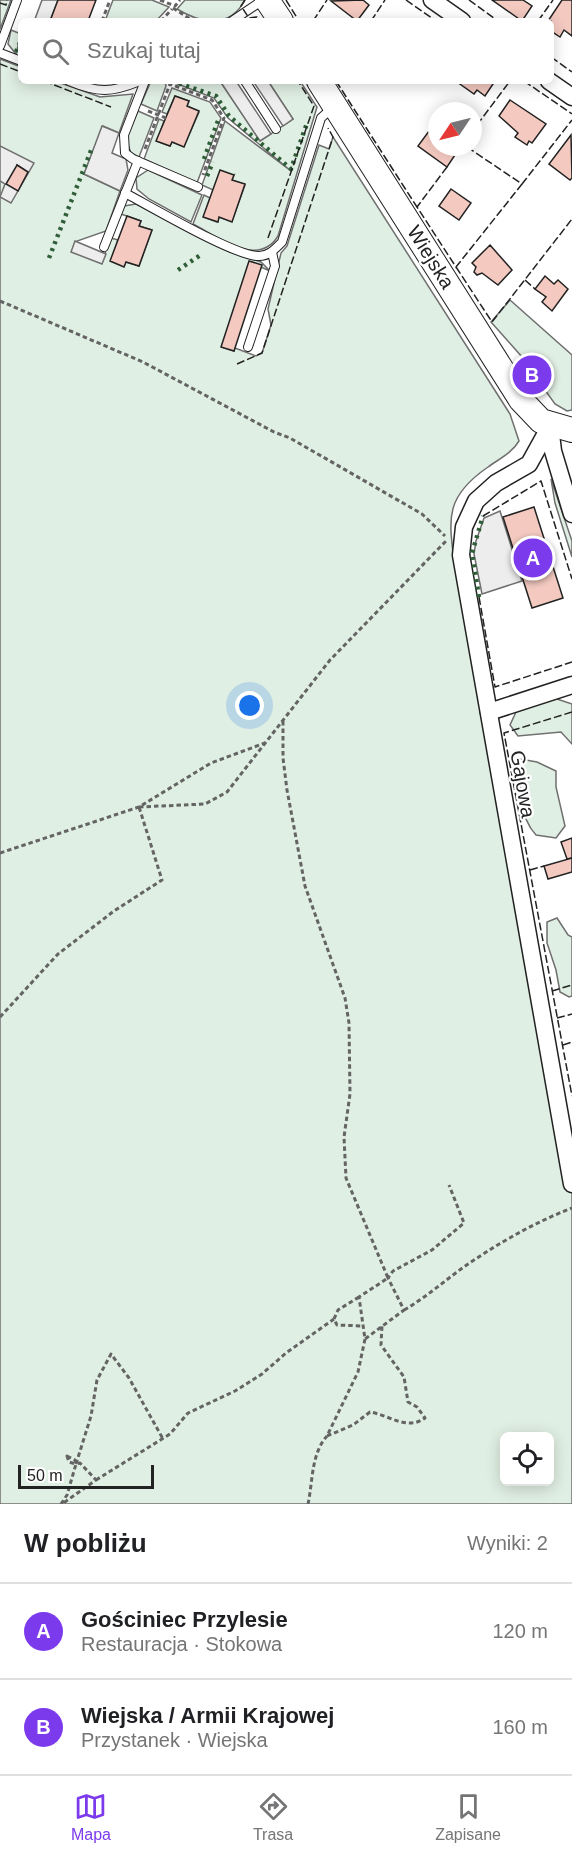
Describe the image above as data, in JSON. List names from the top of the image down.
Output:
{
  "streets": {
    "street": ["Wiejska", "Gajowa"]
  },
  "crossings": [
    ["Wiejska", "Gajowa"]
  ],
  "scale_bar": "50 m",
  "north": "bottom left",
  "page": {
    "search": "Szukaj tutaj",
    "pins": ["B", "A"],
    "scale": "50 m",
    "heading": ["W pobliżu", "Wyniki: 2"],
    "list": [
      {
        "mark": "A",
        "name": "Gościniec Przylesie",
        "note": "Restauracja · Stokowa",
        "value": "120 m"
      },
      {
        "mark": "B",
        "name": "Wiejska / Armii Krajowej",
        "note": "Przystanek · Wiejska",
        "value": "160 m"
      }
    ],
    "nav": ["Mapa", "Trasa", "Zapisane"]
  }
}
